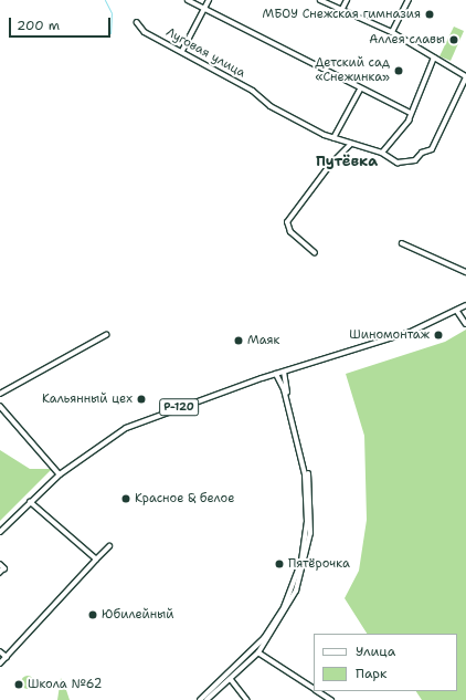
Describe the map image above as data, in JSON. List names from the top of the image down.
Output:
{
  "streets": {
    "main road": ["Р-120"],
    "street": ["Луговая улица"]
  },
  "districts": ["Путёвка"],
  "places": [
    "МБОУ Снежская гимназия",
    "Аллея славы",
    "Детский сад «Снежинка»",
    "Шиномонтаж",
    "Маяк",
    "Кальянный цех",
    "Красное & белое",
    "Пятёрочка",
    "Юбилейный",
    "Школа №62"
  ],
  "legend": ["Улица", "Парк"],
  "scale_bar": "200 m"
}
